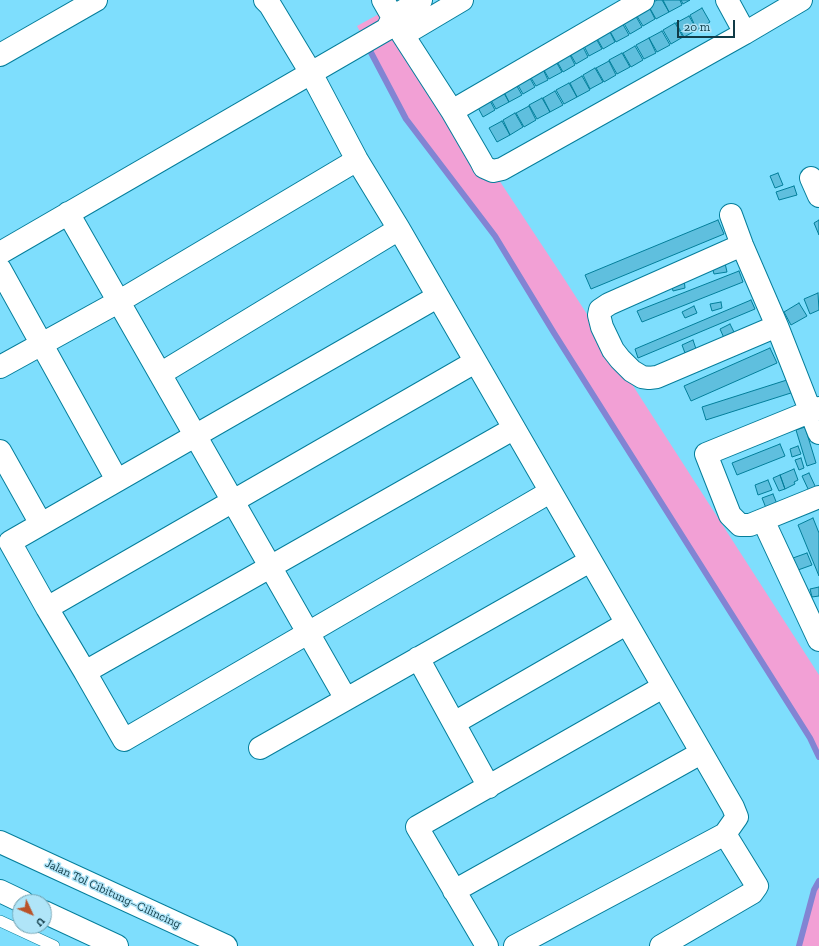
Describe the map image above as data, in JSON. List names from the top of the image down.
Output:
{
  "streets": {
    "main road": ["Jalan Tol Cibitung–Cilincing"]
  },
  "scale_bar": "20 m",
  "north": "bottom right"
}
